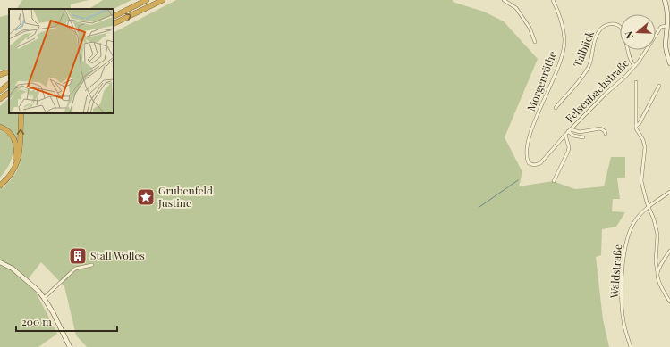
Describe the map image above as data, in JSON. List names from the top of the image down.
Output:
{
  "streets": {
    "street": [
      "Talblick",
      "Morgenröthe",
      "Felsenbachstraße",
      "Waldstraße"
    ]
  },
  "crossings": [
    ["Talblick", "Felsenbachstraße"],
    ["Morgenröthe", "Felsenbachstraße"]
  ],
  "places": {
    "place": ["Grubenfeld Justine"],
    "building": ["Stall Wolles"]
  },
  "scale_bar": "200 m",
  "north": "left"
}
